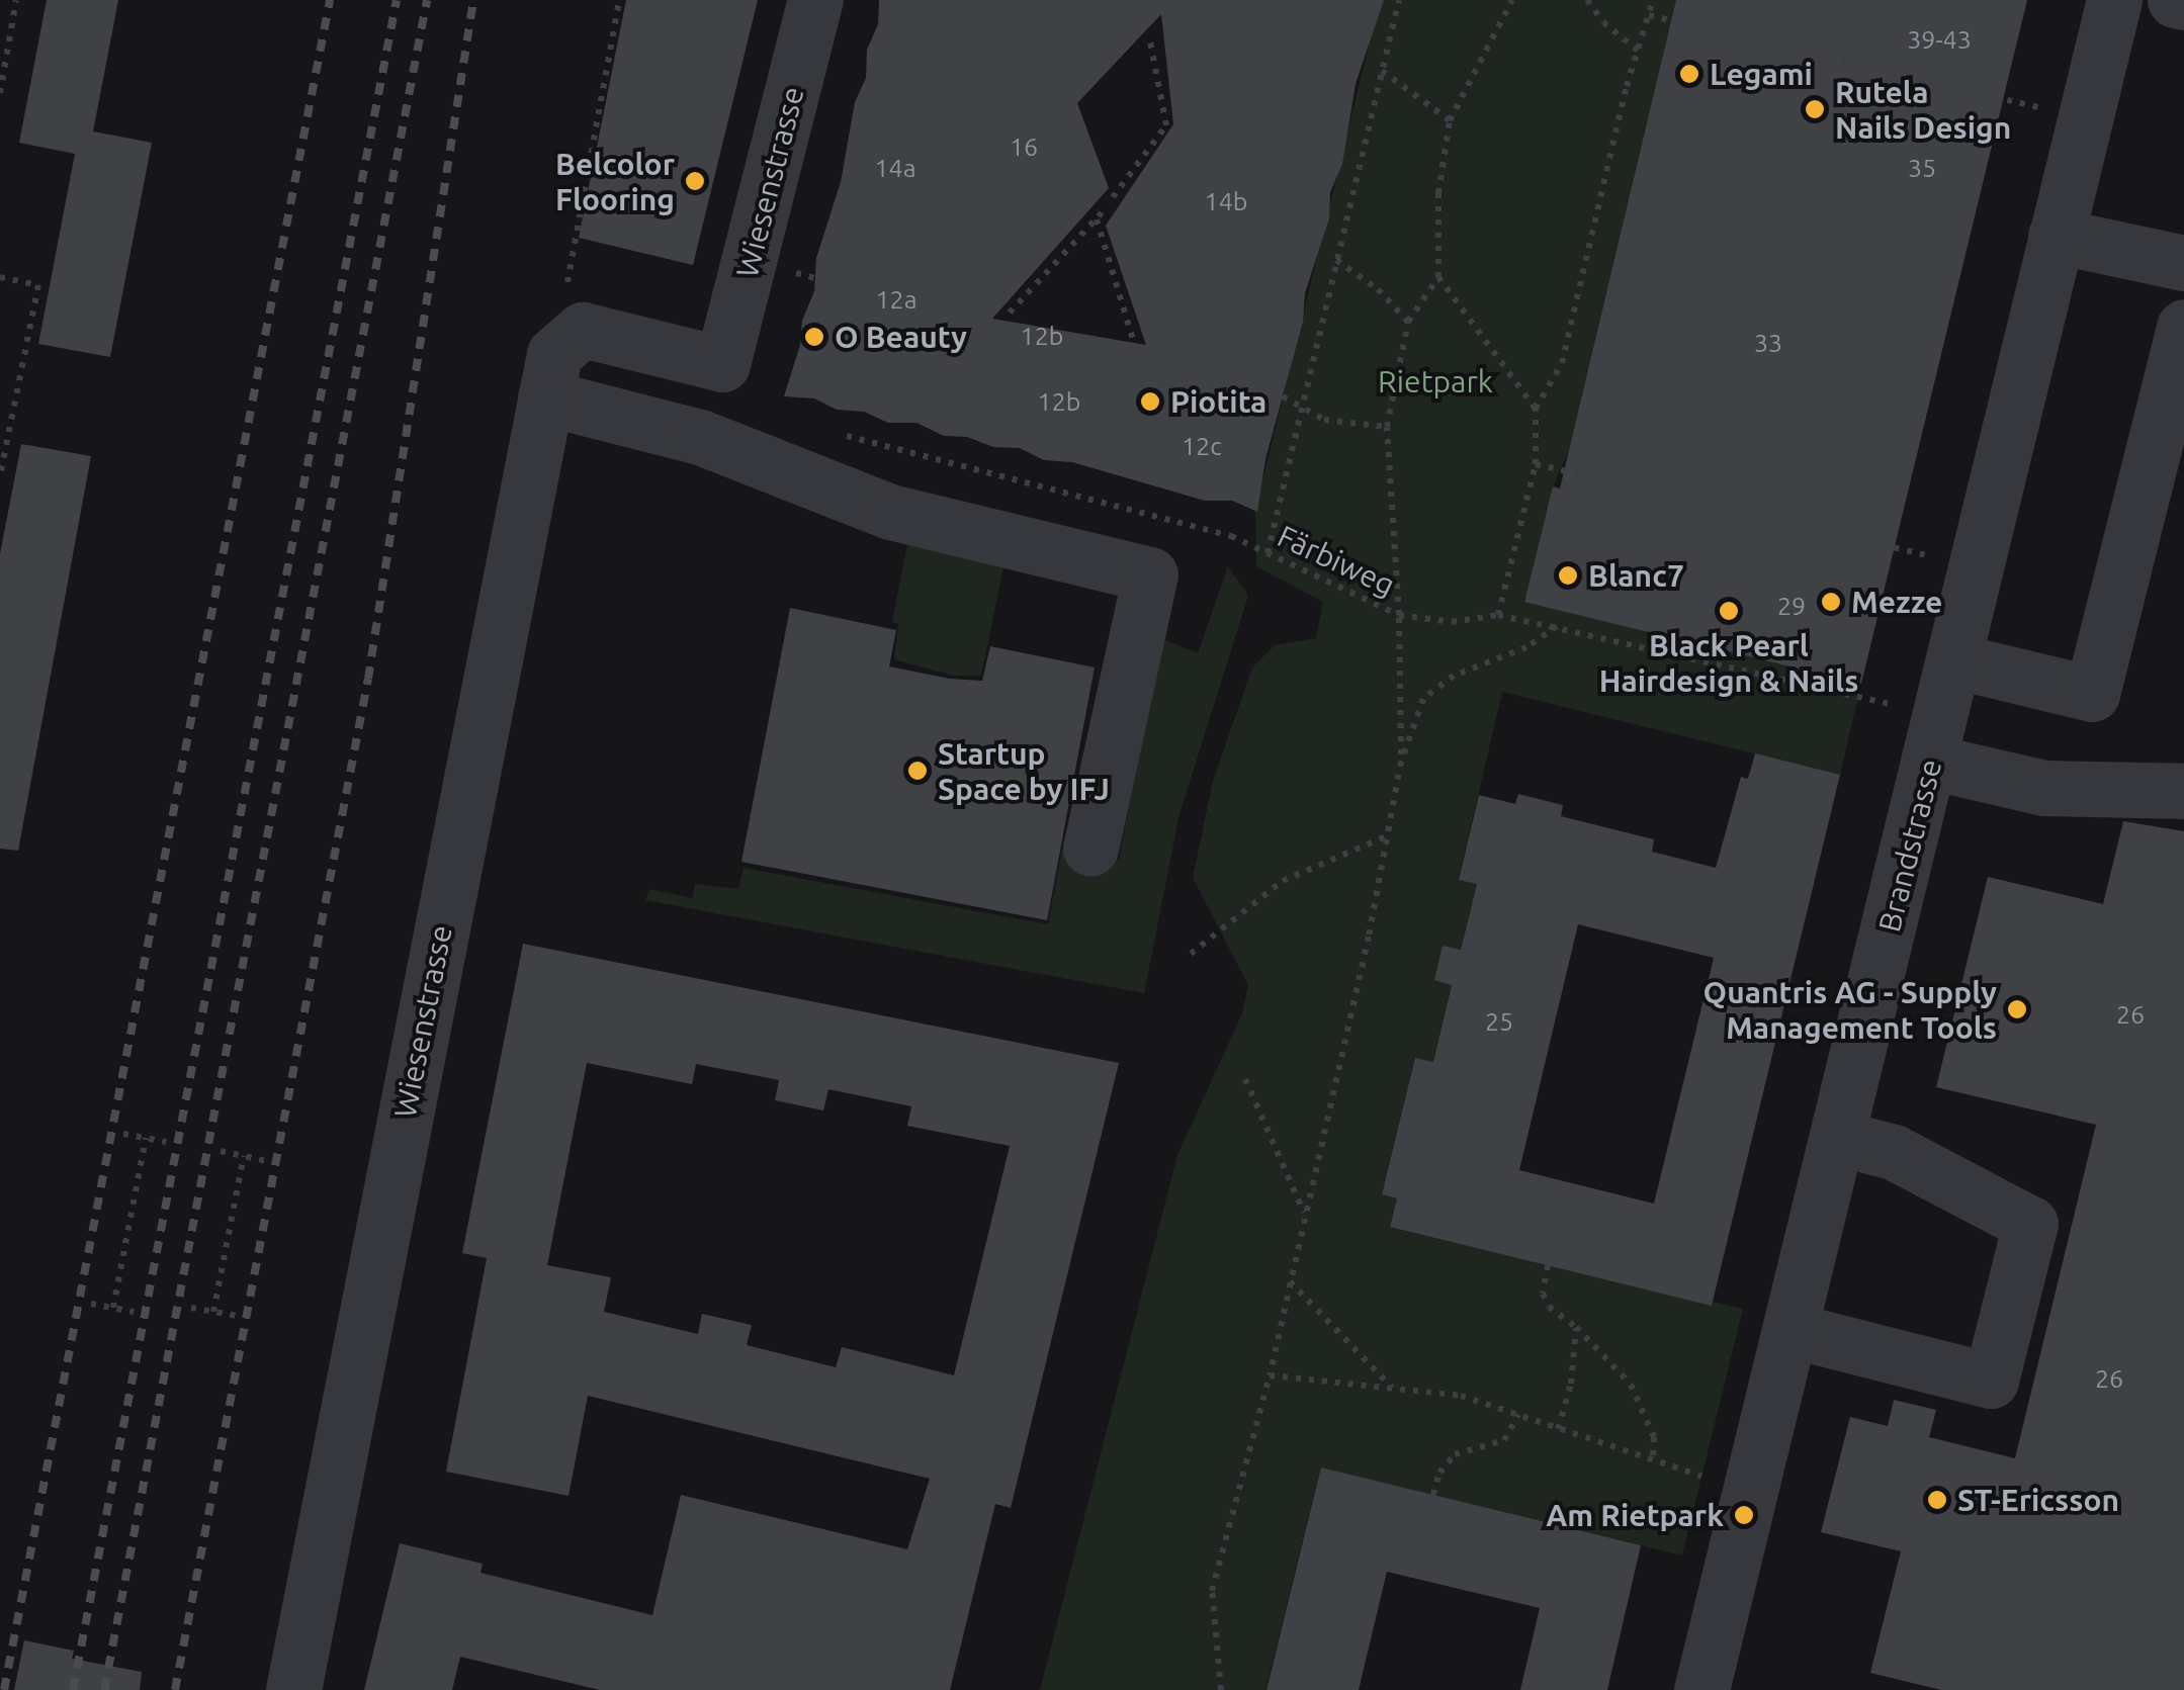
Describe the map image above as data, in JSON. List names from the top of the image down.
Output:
{
  "streets": {
    "street": ["Wiesenstrasse", "Brandstrasse"],
    "path": ["Färbiweg"]
  },
  "crossings": [
    ["Färbiweg", "Brandstrasse"]
  ],
  "parks": ["Rietpark"],
  "places": [
    "Legami",
    "Rutela Nails Design",
    "Belcolor Flooring",
    "O Beauty",
    "Piotita",
    "Blanc7",
    "Mezze",
    "Black Pearl Hairdesign & Nails",
    "Startup Space by IFJ",
    "Quantris AG - Supply Management Tools",
    "ST-Ericsson",
    "Am Rietpark"
  ],
  "house_numbers": [
    "39-43",
    "16",
    "14a",
    "35",
    "14b",
    "12a",
    "12b",
    "33",
    "12b",
    "12c",
    "29",
    "26",
    "25",
    "26"
  ]
}
